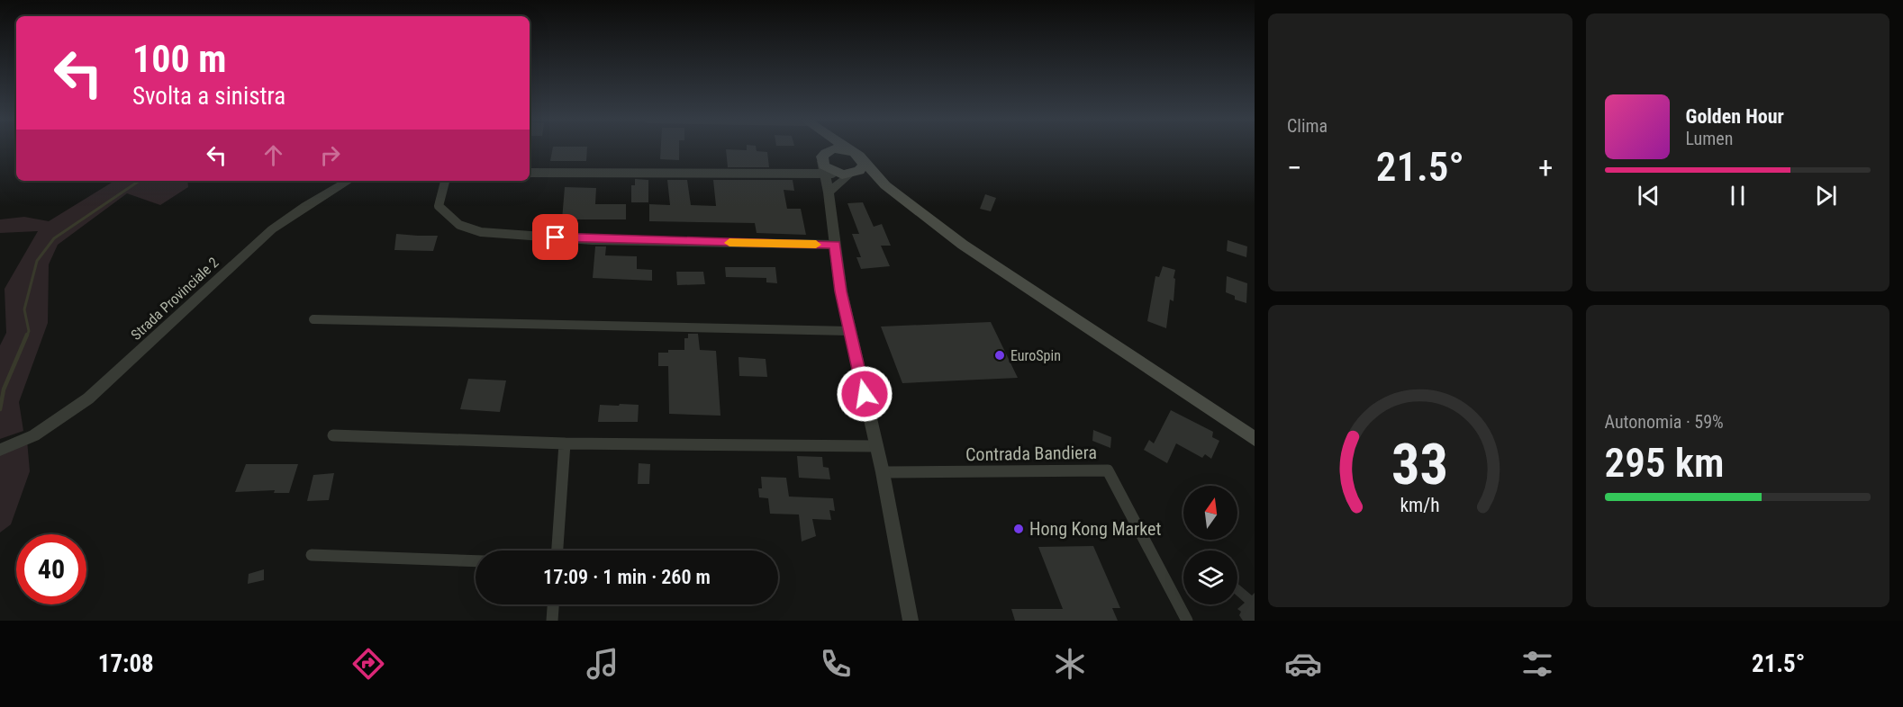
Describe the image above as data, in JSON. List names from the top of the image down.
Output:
{
  "streets": {
    "street": ["Strada Provinciale 2", "Contrada Bandiera"]
  },
  "places": ["EuroSpin", "Hong Kong Market"],
  "north": "top",
  "page": {
    "tile": [
      "Clima",
      ["Autonomia · 59%", "295 km"]
    ],
    "turn": ["100 m", "Svolta a sinistra"],
    "song": ["Golden Hour", "Lumen"],
    "heat": ["−", "21.5°", "+"],
    "limit": "40",
    "trip": "17:09 · 1 min · 260 m",
    "tabs": ["17:08", "21.5°"],
    "gauge": ["33", "km/h"]
  }
}
